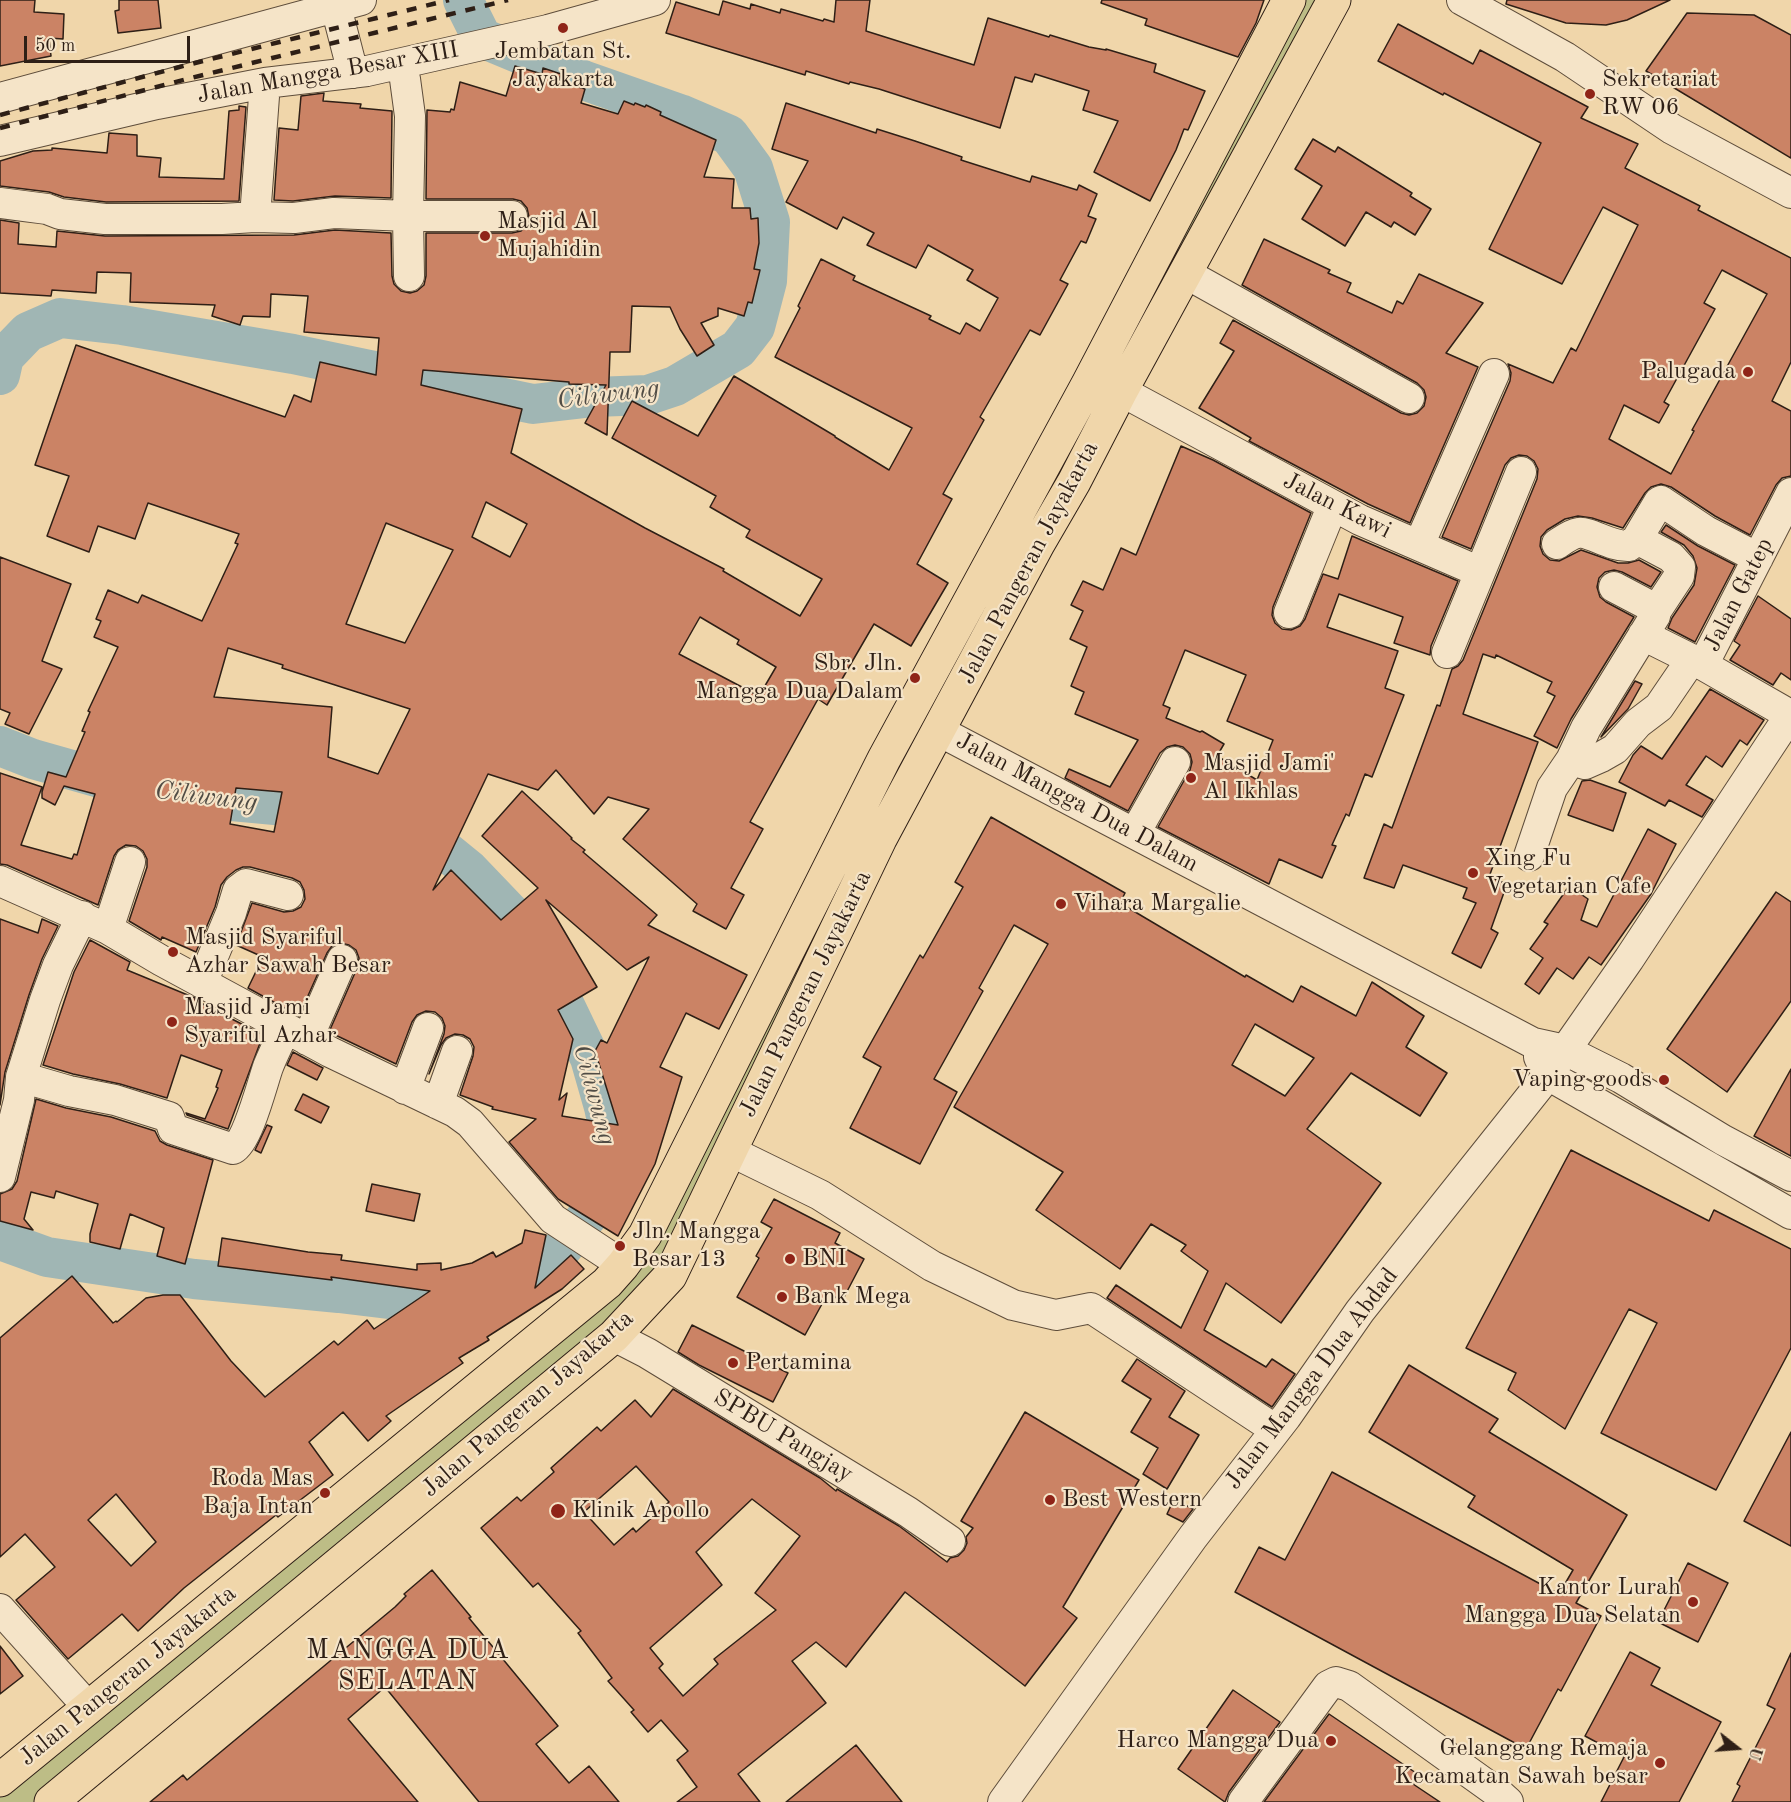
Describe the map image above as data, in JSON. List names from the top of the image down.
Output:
{
  "streets": {
    "main road": ["Jalan Pangeran Jayakarta"],
    "street": [
      "Jalan Mangga Besar XIII",
      "Jalan Kawi",
      "Jalan Gatep",
      "Jalan Mangga Dua Dalam",
      "Jalan Mangga Dua Abdad",
      "SPBU Pangjay"
    ]
  },
  "crossings": [
    ["Jalan Kawi", "Jalan Pangeran Jayakarta"],
    ["Jalan Pangeran Jayakarta", "Jalan Mangga Dua Dalam"],
    ["Jalan Pangeran Jayakarta", "SPBU Pangjay"],
    ["Jalan Mangga Dua Dalam", "Jalan Mangga Dua Abdad"]
  ],
  "districts": ["MANGGA DUA SELATAN"],
  "water": ["Ciliwung"],
  "places": [
    "Jembatan St. Jayakarta",
    "Sekretariat RW 06",
    "Masjid Al Mujahidin",
    "Palugada",
    "Sbr. Jln. Mangga Dua Dalam",
    "Masjid Jami' Al Ikhlas",
    "Xing Fu Vegetarian Cafe",
    "Vihara Margalie",
    "Masjid Syariful Azhar Sawah Besar",
    "Masjid Jami Syariful Azhar",
    "Vaping goods",
    "Jln. Mangga Besar 13",
    "BNI",
    "Bank Mega",
    "Pertamina",
    "Roda Mas Baja Intan",
    "Best Western",
    "Klinik Apollo",
    "Kantor Lurah Mangga Dua Selatan",
    "Harco Mangga Dua",
    "Gelanggang Remaja Kecamatan Sawah besar"
  ],
  "scale_bar": "50 m",
  "north": "right"
}
